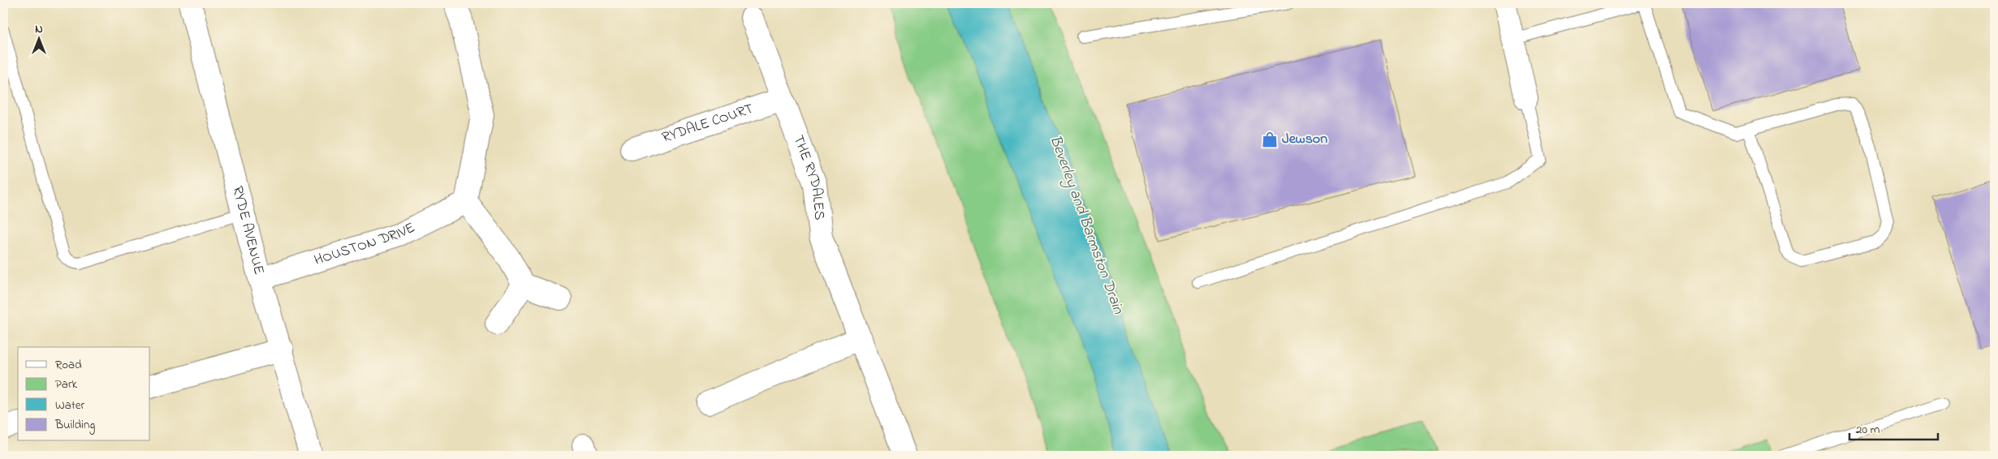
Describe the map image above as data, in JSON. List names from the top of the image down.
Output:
{
  "streets": {
    "street": [
      "RYDALE COURT",
      "THE RYDALES",
      "RYDE AVENUE",
      "HOUSTON DRIVE"
    ]
  },
  "crossings": [
    ["RYDALE COURT", "THE RYDALES"],
    ["RYDE AVENUE", "HOUSTON DRIVE"]
  ],
  "water": ["Beverley and Barmston Drain"],
  "places": {
    "shop": ["Jewson"]
  },
  "legend": [
    "Road",
    "Park",
    "Water",
    "Building"
  ],
  "scale_bar": "20 m",
  "north": "top"
}
